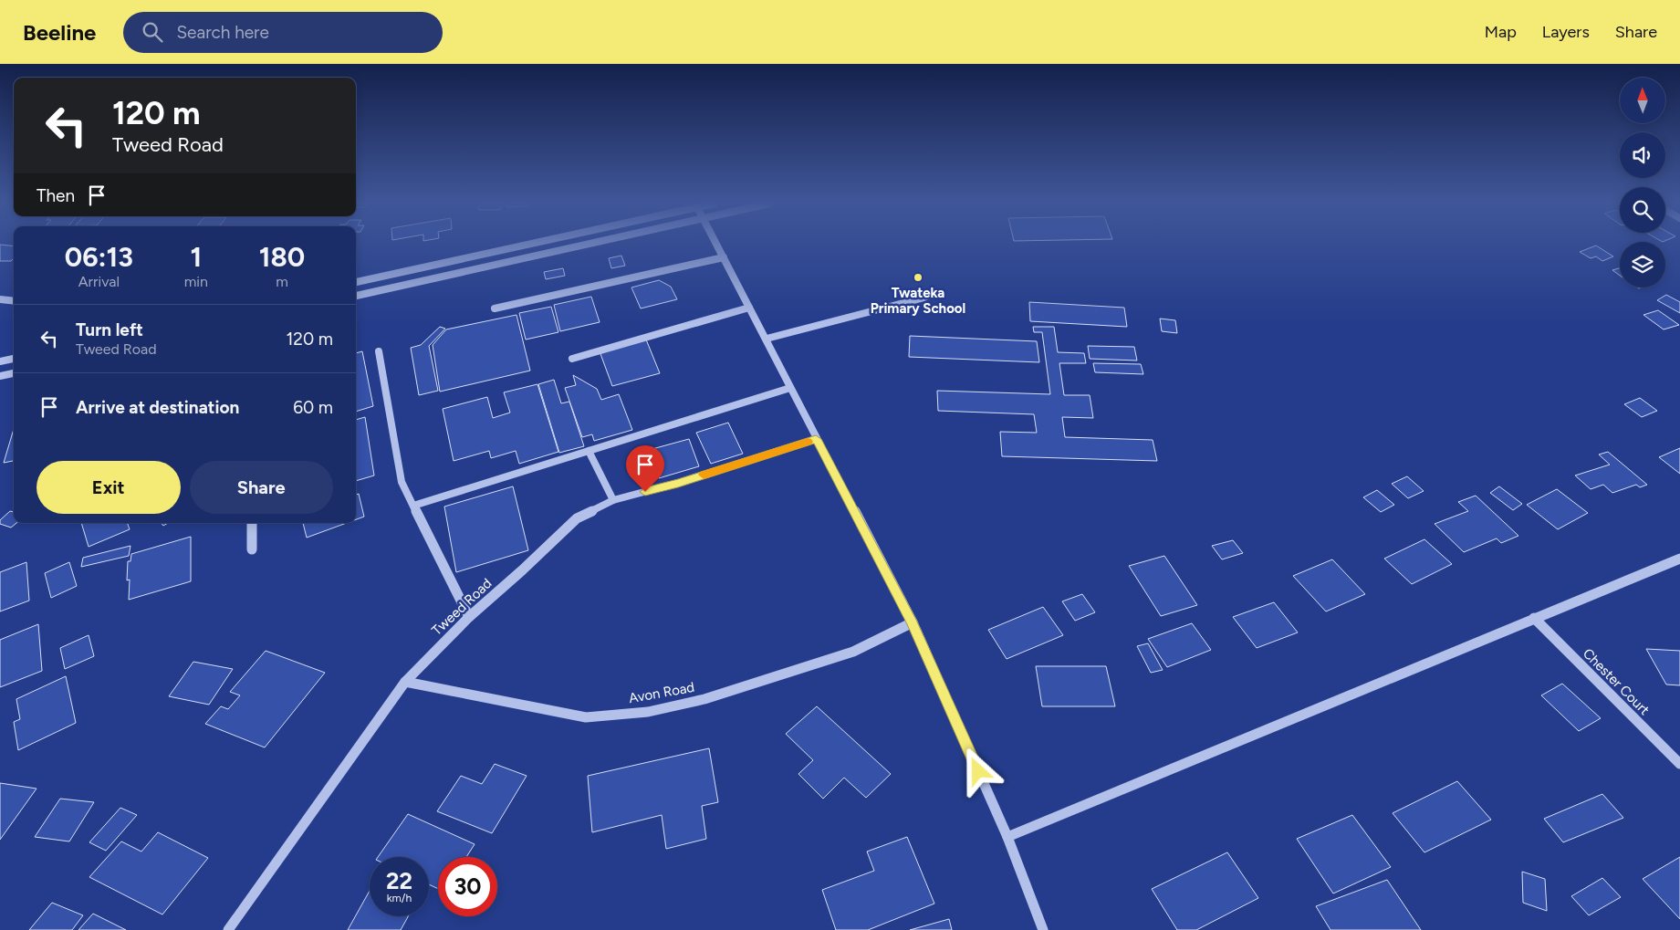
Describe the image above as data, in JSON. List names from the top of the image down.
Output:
{
  "streets": {
    "street": ["Tweed Road", "Chester Court", "Avon Road"]
  },
  "crossings": [
    ["Tweed Road", "Avon Road"]
  ],
  "places": ["Twateka Primary School"],
  "north": "top",
  "page": {
    "header": "Beeline",
    "search": "Search here",
    "nav": ["Map", "Layers", "Share"],
    "turn": ["120 m", "Tweed Road"],
    "then": "Then",
    "eta": [
      "06:13",
      "Arrival",
      "1",
      "min",
      "180",
      "m"
    ],
    "list": [
      {
        "name": "Turn left",
        "note": "Tweed Road",
        "value": "120 m"
      },
      {
        "name": "Arrive at destination",
        "value": "60 m"
      }
    ],
    "buttons": ["Exit", "Share"],
    "speed": "22 km/h",
    "limit": "30"
  }
}
